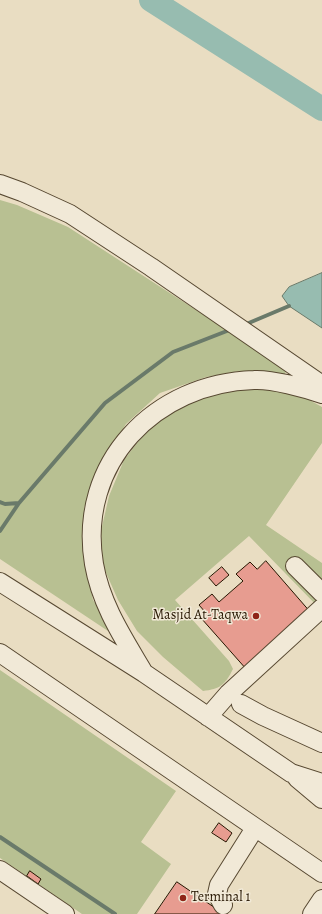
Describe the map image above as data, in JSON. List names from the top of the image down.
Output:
{
  "places": ["Masjid At-Taqwa", "Terminal 1"]
}
